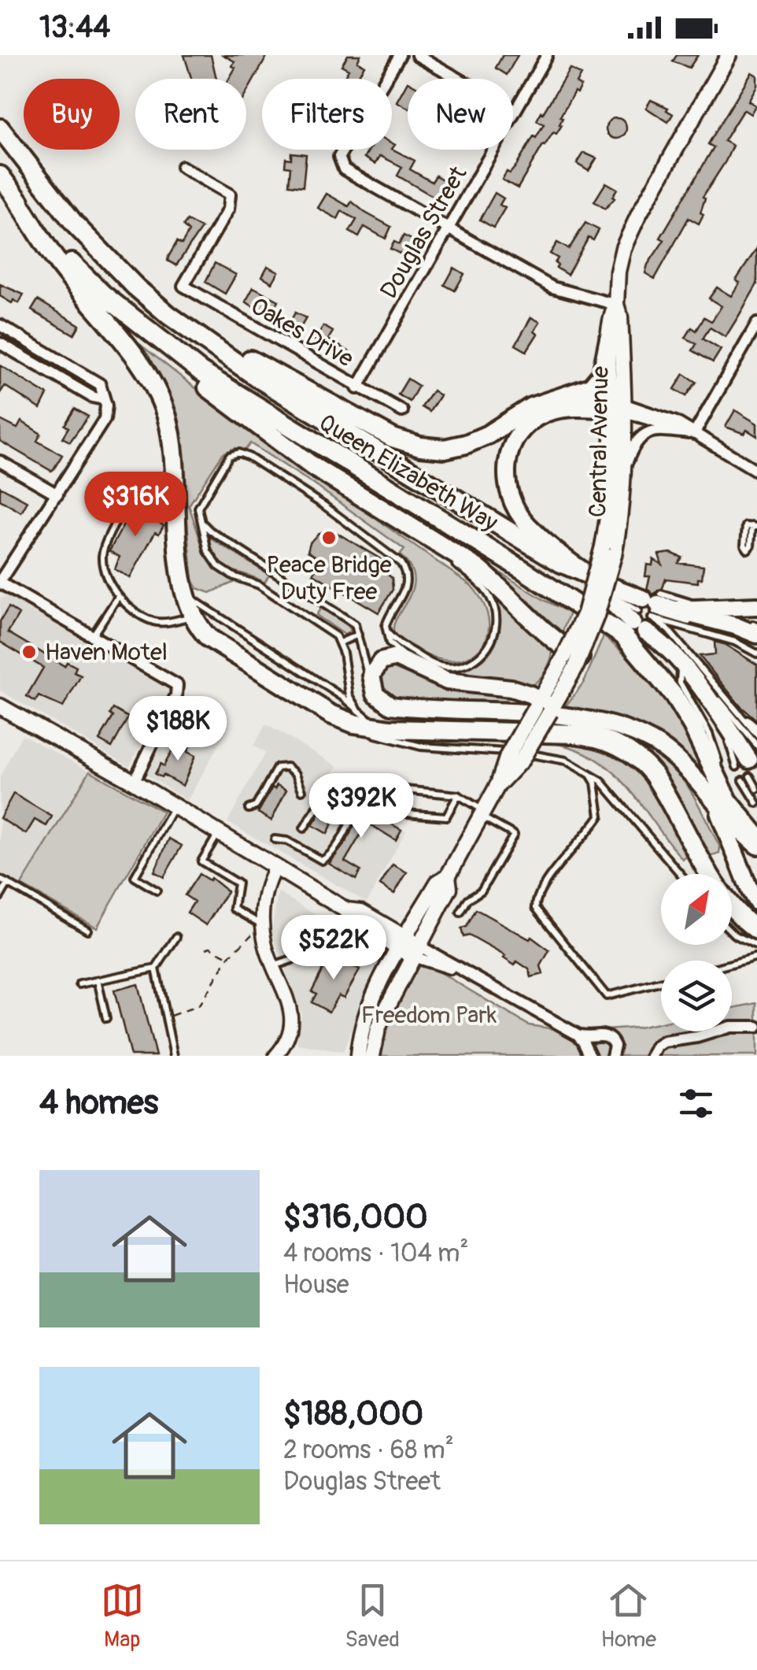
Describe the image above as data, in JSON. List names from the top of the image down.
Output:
{
  "streets": {
    "highway": ["Queen Elizabeth Way"],
    "main road": ["Central Avenue"],
    "street": ["Douglas Street", "Oakes Drive"]
  },
  "crossings": [
    ["Douglas Street", "Oakes Drive"]
  ],
  "parks": ["Freedom Park"],
  "places": ["Peace Bridge Duty Free", "Haven Motel"],
  "north": "top right",
  "page": {
    "status": "13:44",
    "chip": [
      "Buy",
      "Rent",
      "Filters",
      "New"
    ],
    "price": [
      "$316K",
      "$188K",
      "$392K",
      "$522K"
    ],
    "heading": "4 homes",
    "list": [
      {
        "name": "$316,000",
        "note": "4 rooms · 104 m² · House"
      },
      {
        "name": "$188,000",
        "note": "2 rooms · 68 m² · Douglas Street"
      }
    ],
    "tabs": ["Map", "Saved", "Home"]
  }
}
